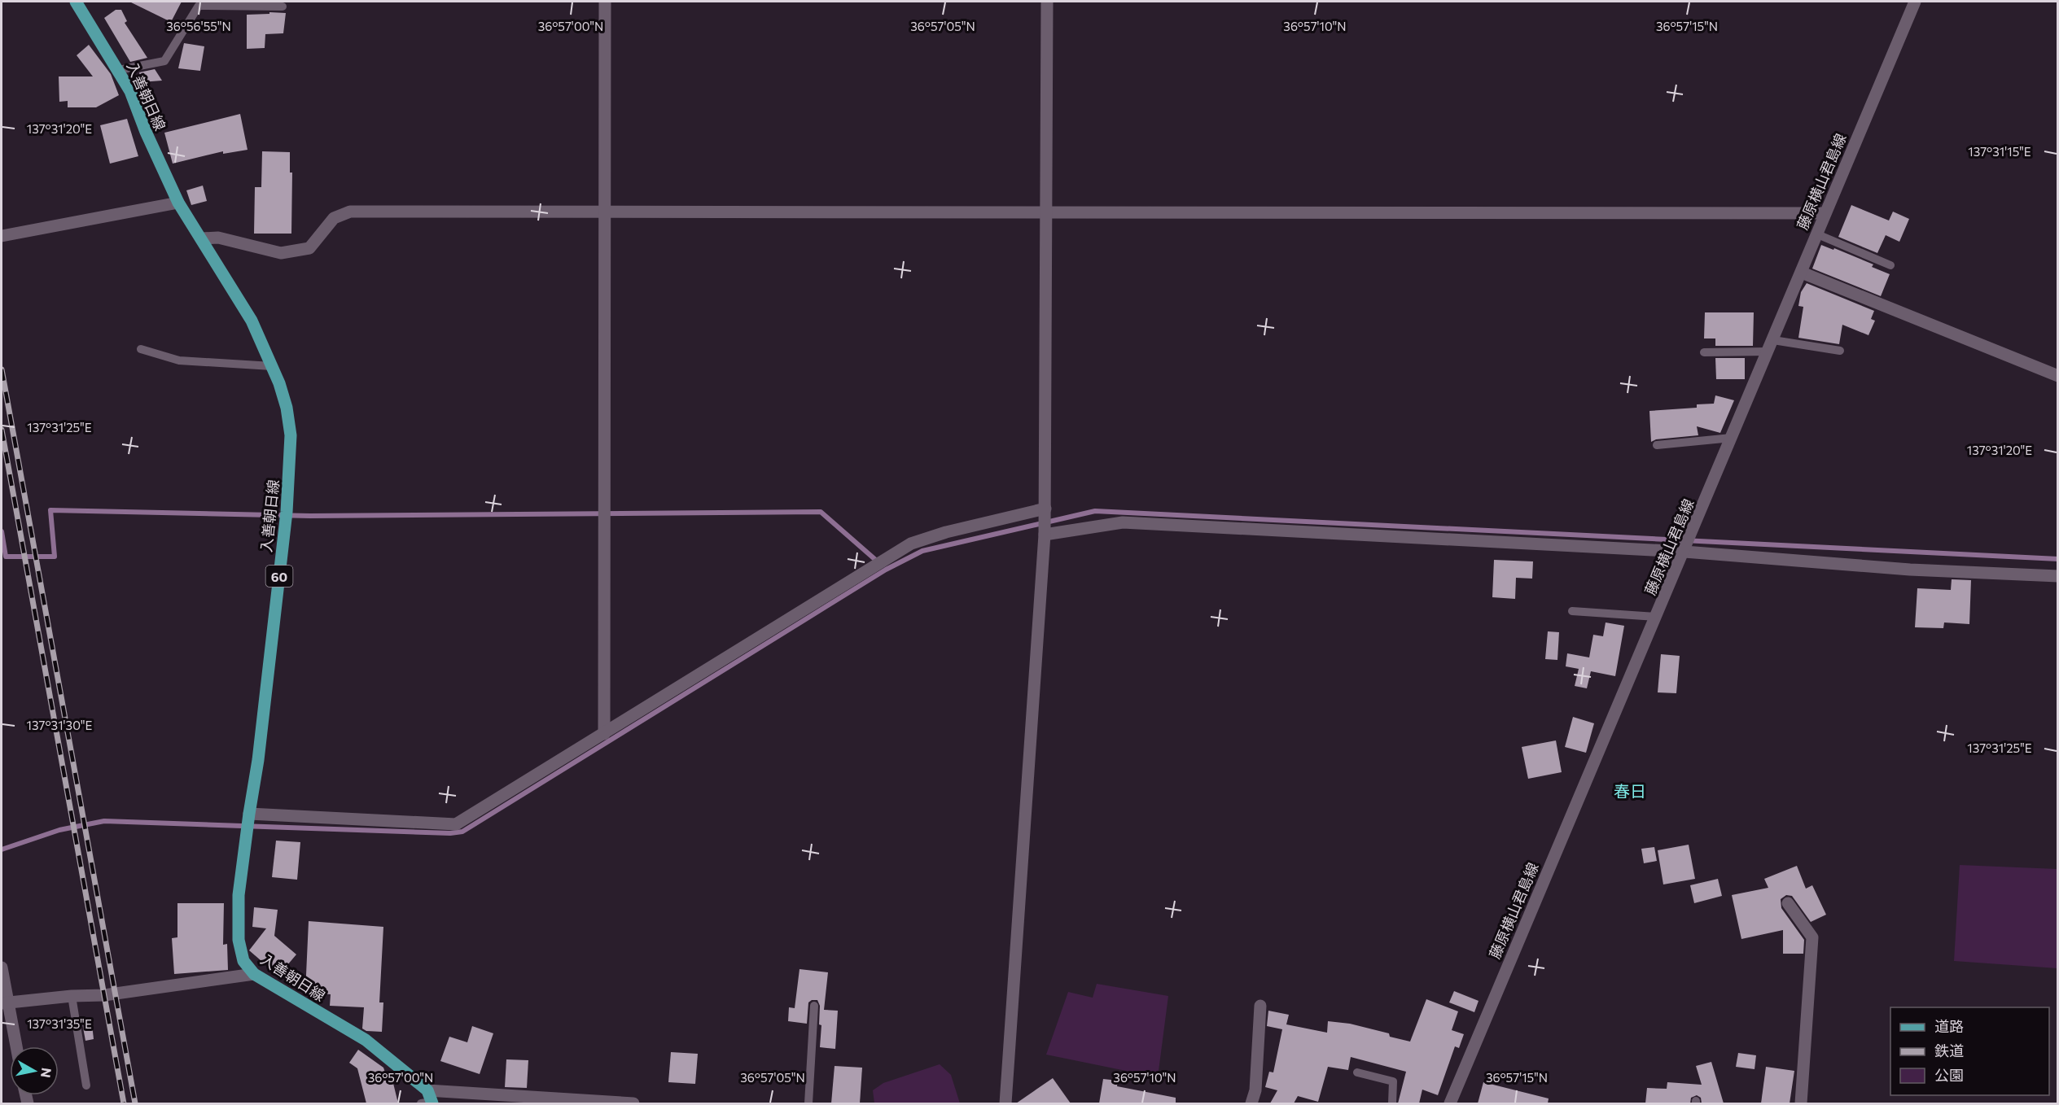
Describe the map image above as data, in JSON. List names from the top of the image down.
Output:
{
  "streets": {
    "main road": ["入善朝日線", "60"],
    "street": ["藤原横山君島線"]
  },
  "districts": ["春日"],
  "legend": ["道路", "鉄道", "公園"],
  "north": "right",
  "coordinates": [
    "36°56'55\"N",
    "36°57'00\"N",
    "36°57'05\"N",
    "36°57'10\"N",
    "36°57'15\"N",
    "137°31'20\"E",
    "137°31'15\"E",
    "137°31'25\"E",
    "137°31'30\"E",
    "137°31'35\"E"
  ]
}
